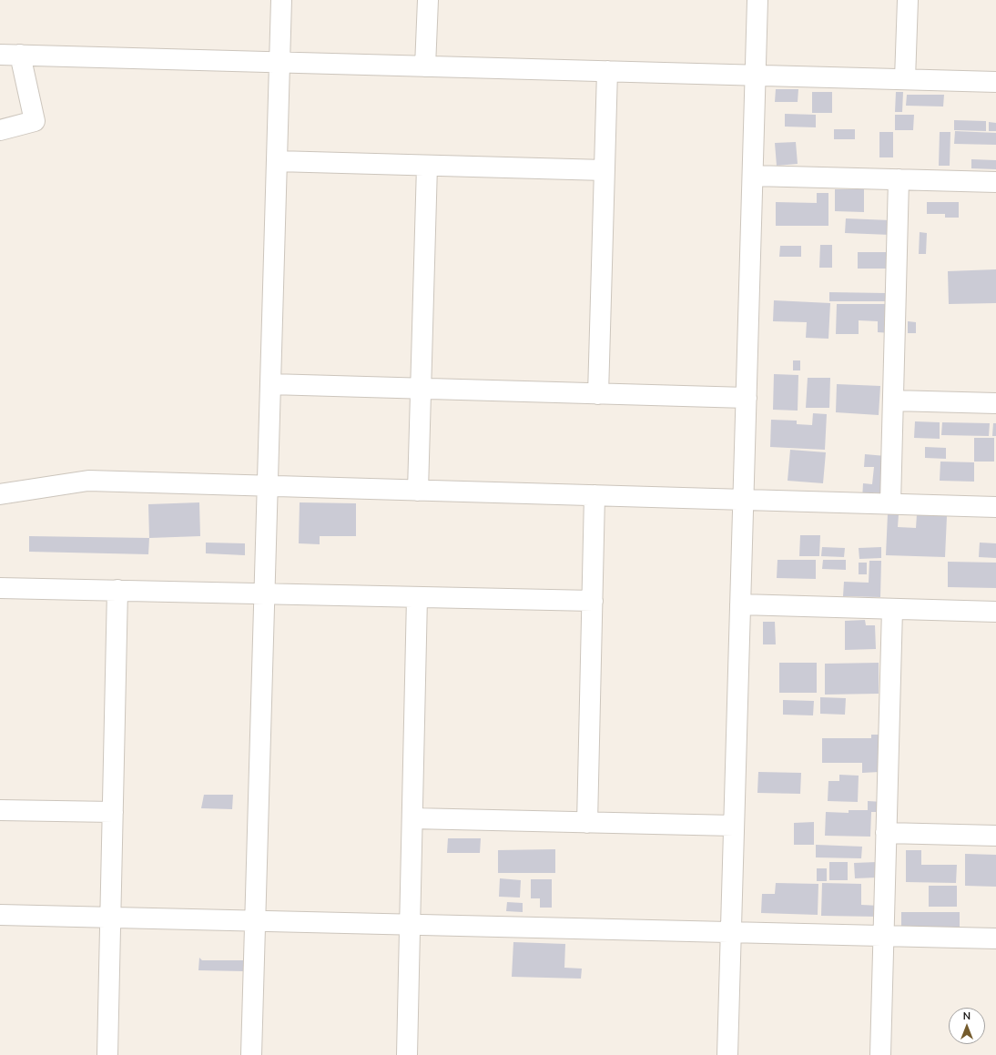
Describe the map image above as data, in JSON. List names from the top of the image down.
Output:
{
  "north": "top"
}
